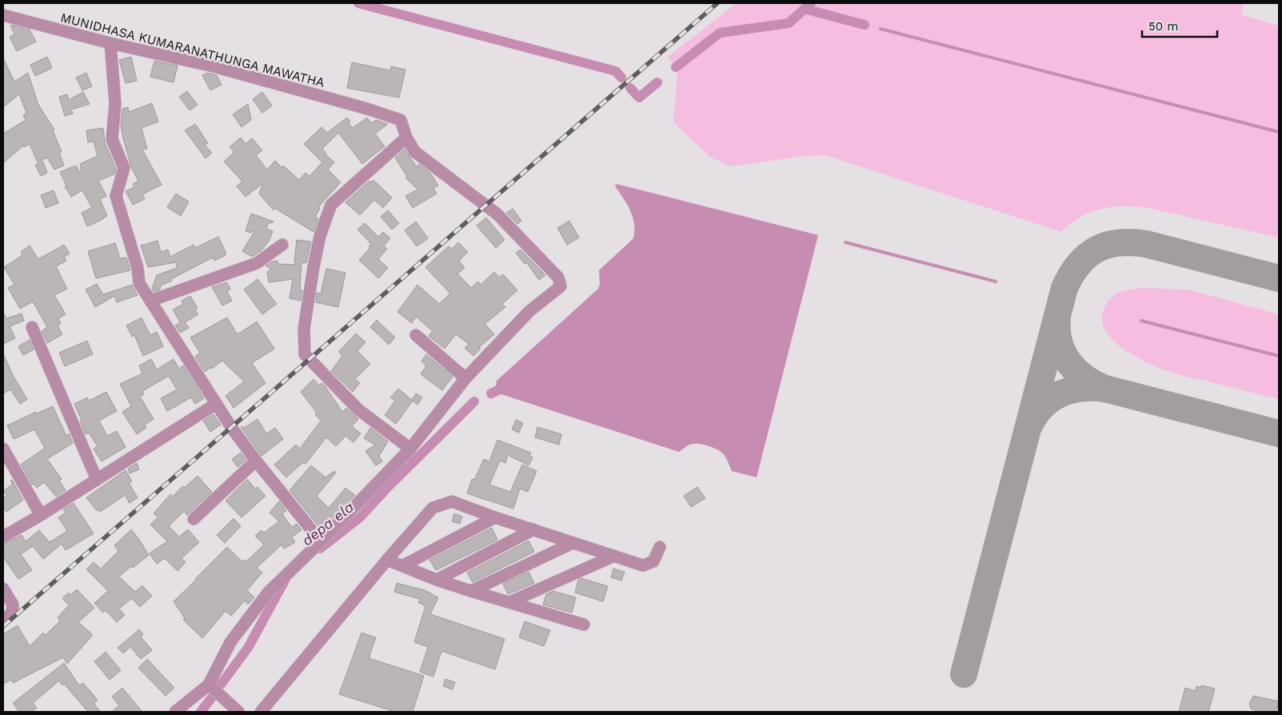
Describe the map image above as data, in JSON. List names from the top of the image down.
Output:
{
  "streets": {
    "street": ["MUNIDHASA KUMARANATHUNGA MAWATHA"]
  },
  "water": ["depa ela"],
  "scale_bar": "50 m"
}
